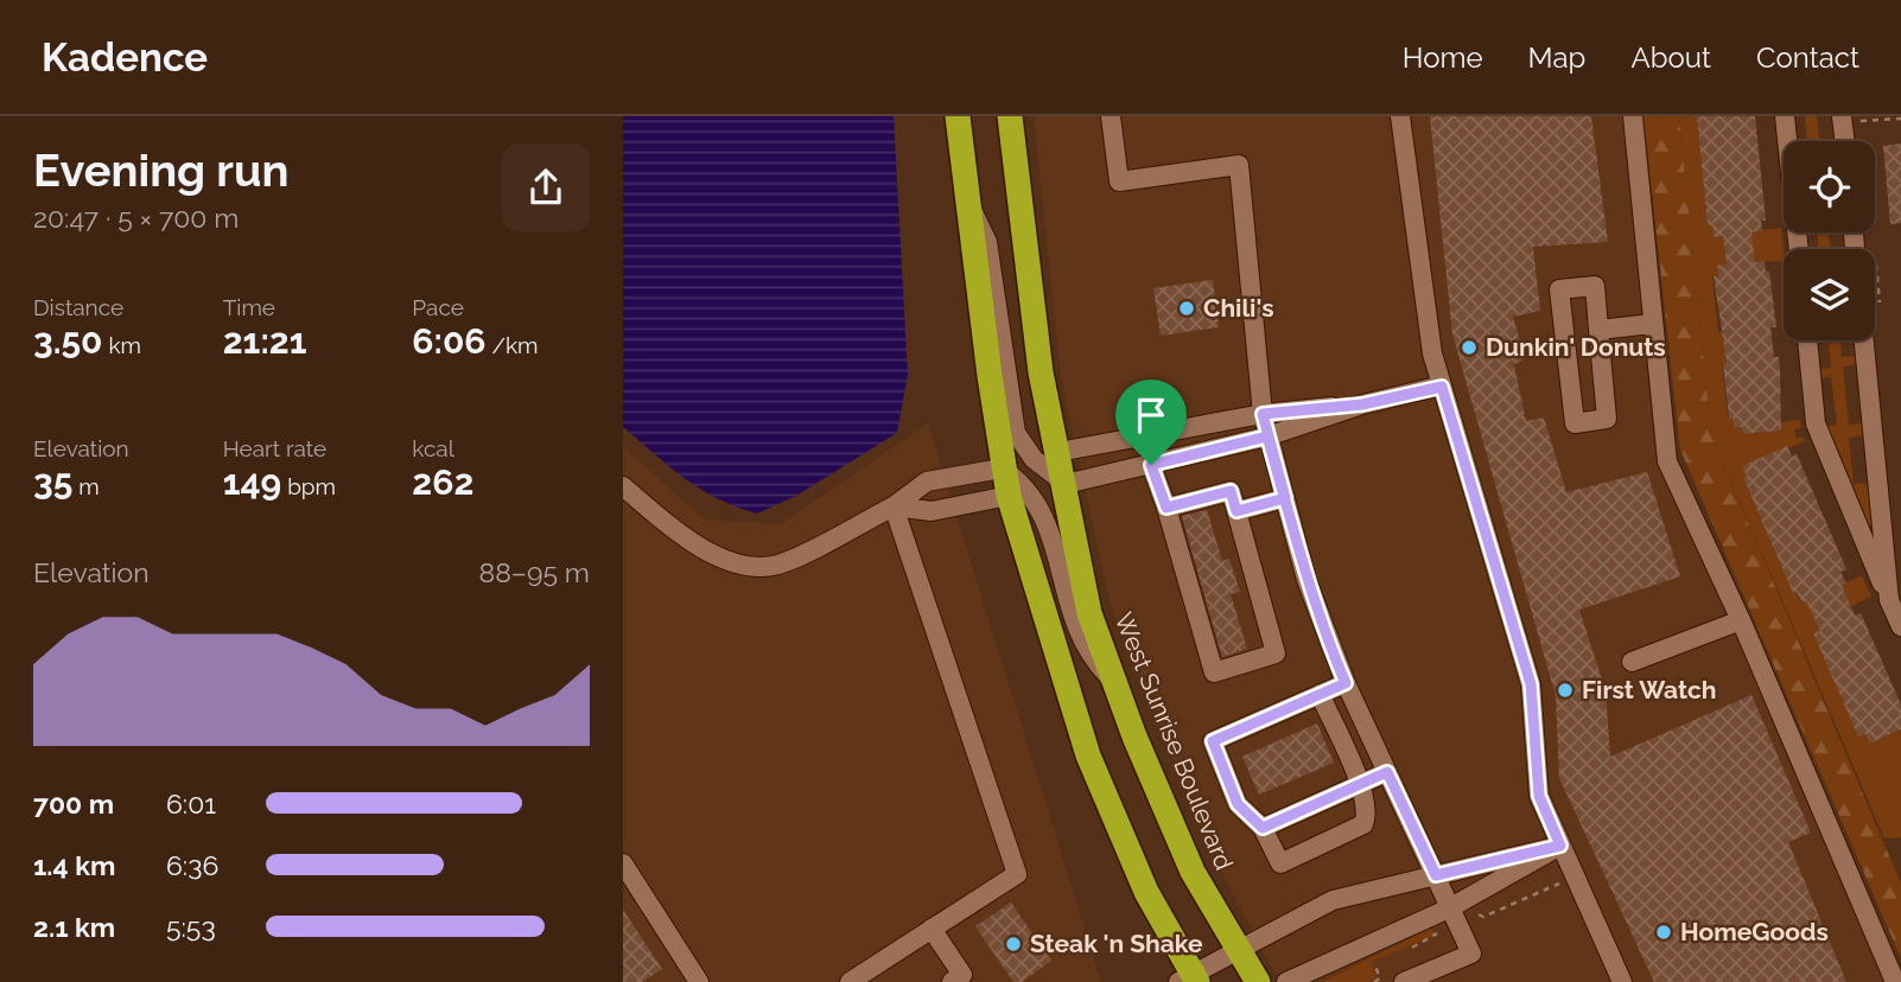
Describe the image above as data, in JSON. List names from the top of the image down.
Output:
{
  "streets": {
    "highway": ["West Sunrise Boulevard"]
  },
  "places": [
    "Chili's",
    "Dunkin' Donuts",
    "First Watch",
    "HomeGoods",
    "Steak 'n Shake"
  ],
  "page": {
    "header": "Kadence",
    "nav": [
      "Home",
      "Map",
      "About",
      "Contact"
    ],
    "heading": ["Evening run", "20:47 · 5 × 700 m"],
    "stats": [
      ["Distance", "3.50 km"],
      ["Time", "21:21"],
      ["Pace", "6:06 /km"],
      ["Elevation", "35 m"],
      ["Heart rate", "149 bpm"],
      ["kcal", "262"]
    ],
    "chart": ["Elevation", "88–95 m"],
    "list": [
      {
        "name": "700 m",
        "note": "6:01"
      },
      {
        "name": "1.4 km",
        "note": "6:36"
      },
      {
        "name": "2.1 km",
        "note": "5:53"
      }
    ]
  }
}
